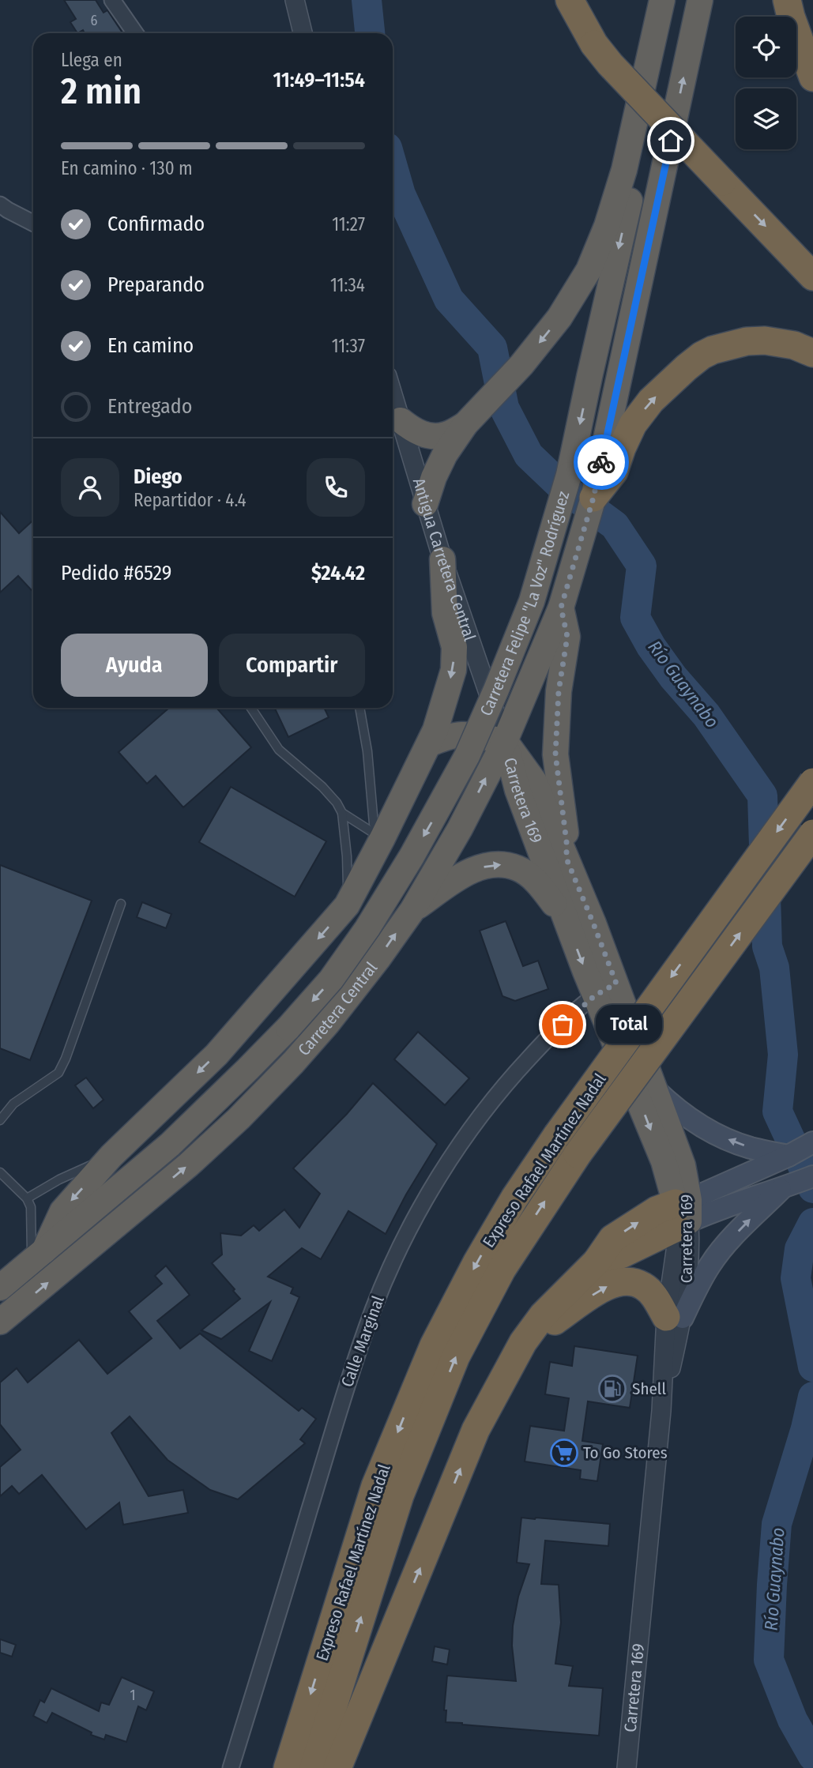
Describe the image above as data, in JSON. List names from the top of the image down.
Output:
{
  "streets": {
    "highway": [
      "Carretera Felipe \"La Voz\" Rodríguez",
      "Carretera 169",
      "Carretera Central",
      "Expreso Rafael Martínez Nadal"
    ],
    "street": ["Antigua Carretera Central", "Calle Marginal"]
  },
  "crossings": [
    ["Antigua Carretera Central", "Carretera 169"],
    ["Antigua Carretera Central", "Carretera Central"],
    ["Carretera Felipe \"La Voz\" Rodríguez", "Carretera Central"],
    ["Carretera 169", "Carretera Central"],
    ["Carretera 169", "Calle Marginal"]
  ],
  "water": ["Río Guaynabo"],
  "places": {
    "other": ["Total"],
    "fuel station": ["Shell"],
    "supermarket": ["To Go Stores"]
  },
  "house_numbers": ["6", "1"],
  "page": {
    "heading": ["2 min", "Llega en", "11:49–11:54"],
    "panel": [
      "Diego",
      "Repartidor · 4.4",
      "Pedido #6529",
      "$24.42"
    ],
    "bar": "En camino · 130 m",
    "list": [
      ["Confirmado", "11:27"],
      ["Preparando", "11:34"],
      ["En camino", "11:37"],
      "Entregado"
    ],
    "buttons": ["Ayuda", "Compartir"],
    "bubble": "Total"
  }
}
